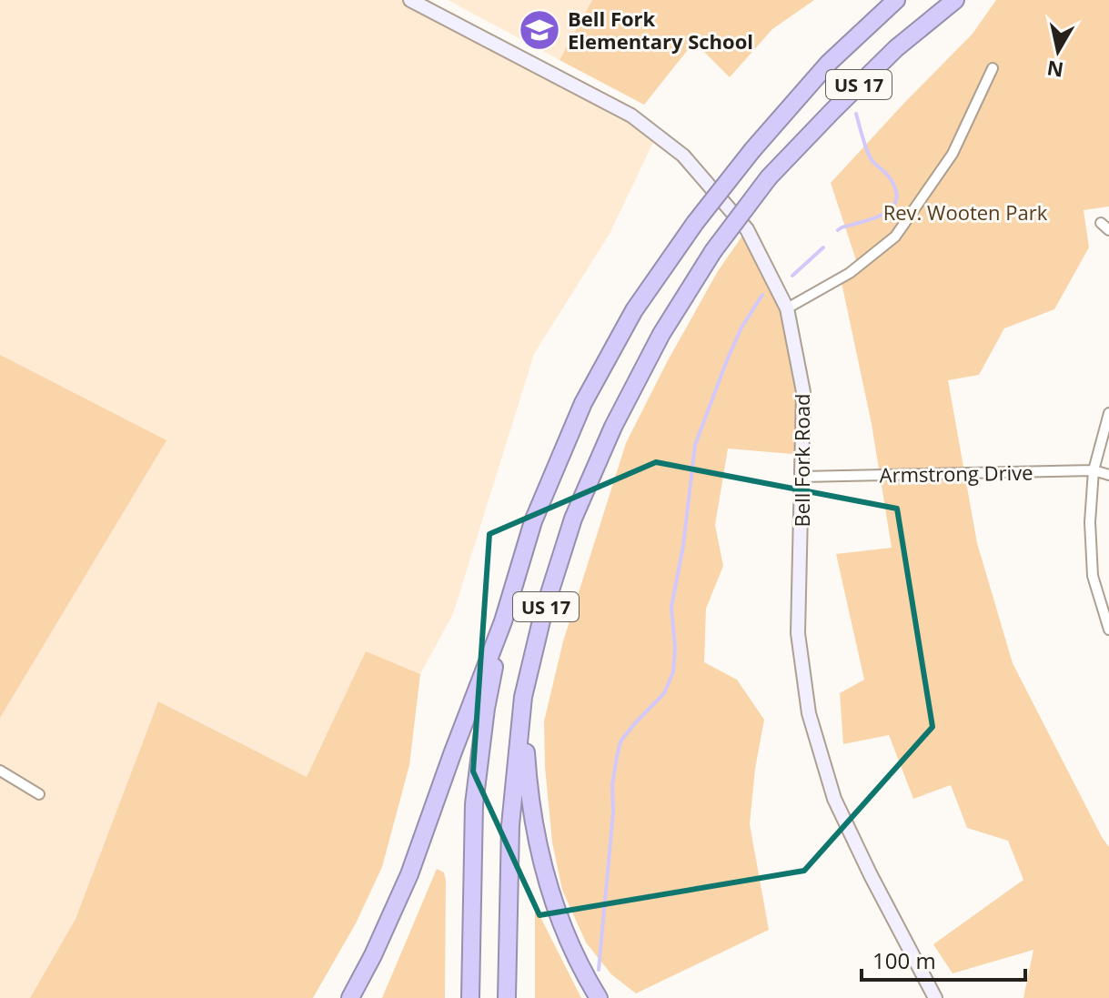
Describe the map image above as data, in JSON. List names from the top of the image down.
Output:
{
  "streets": {
    "highway": ["US 17"],
    "main road": ["Bell Fork Road"],
    "street": ["Armstrong Drive"]
  },
  "crossings": [
    ["Bell Fork Road", "Armstrong Drive"]
  ],
  "parks": ["Rev. Wooten Park"],
  "places": {
    "school or university": ["Bell Fork Elementary School"]
  },
  "scale_bar": "100 m",
  "north": "bottom"
}
